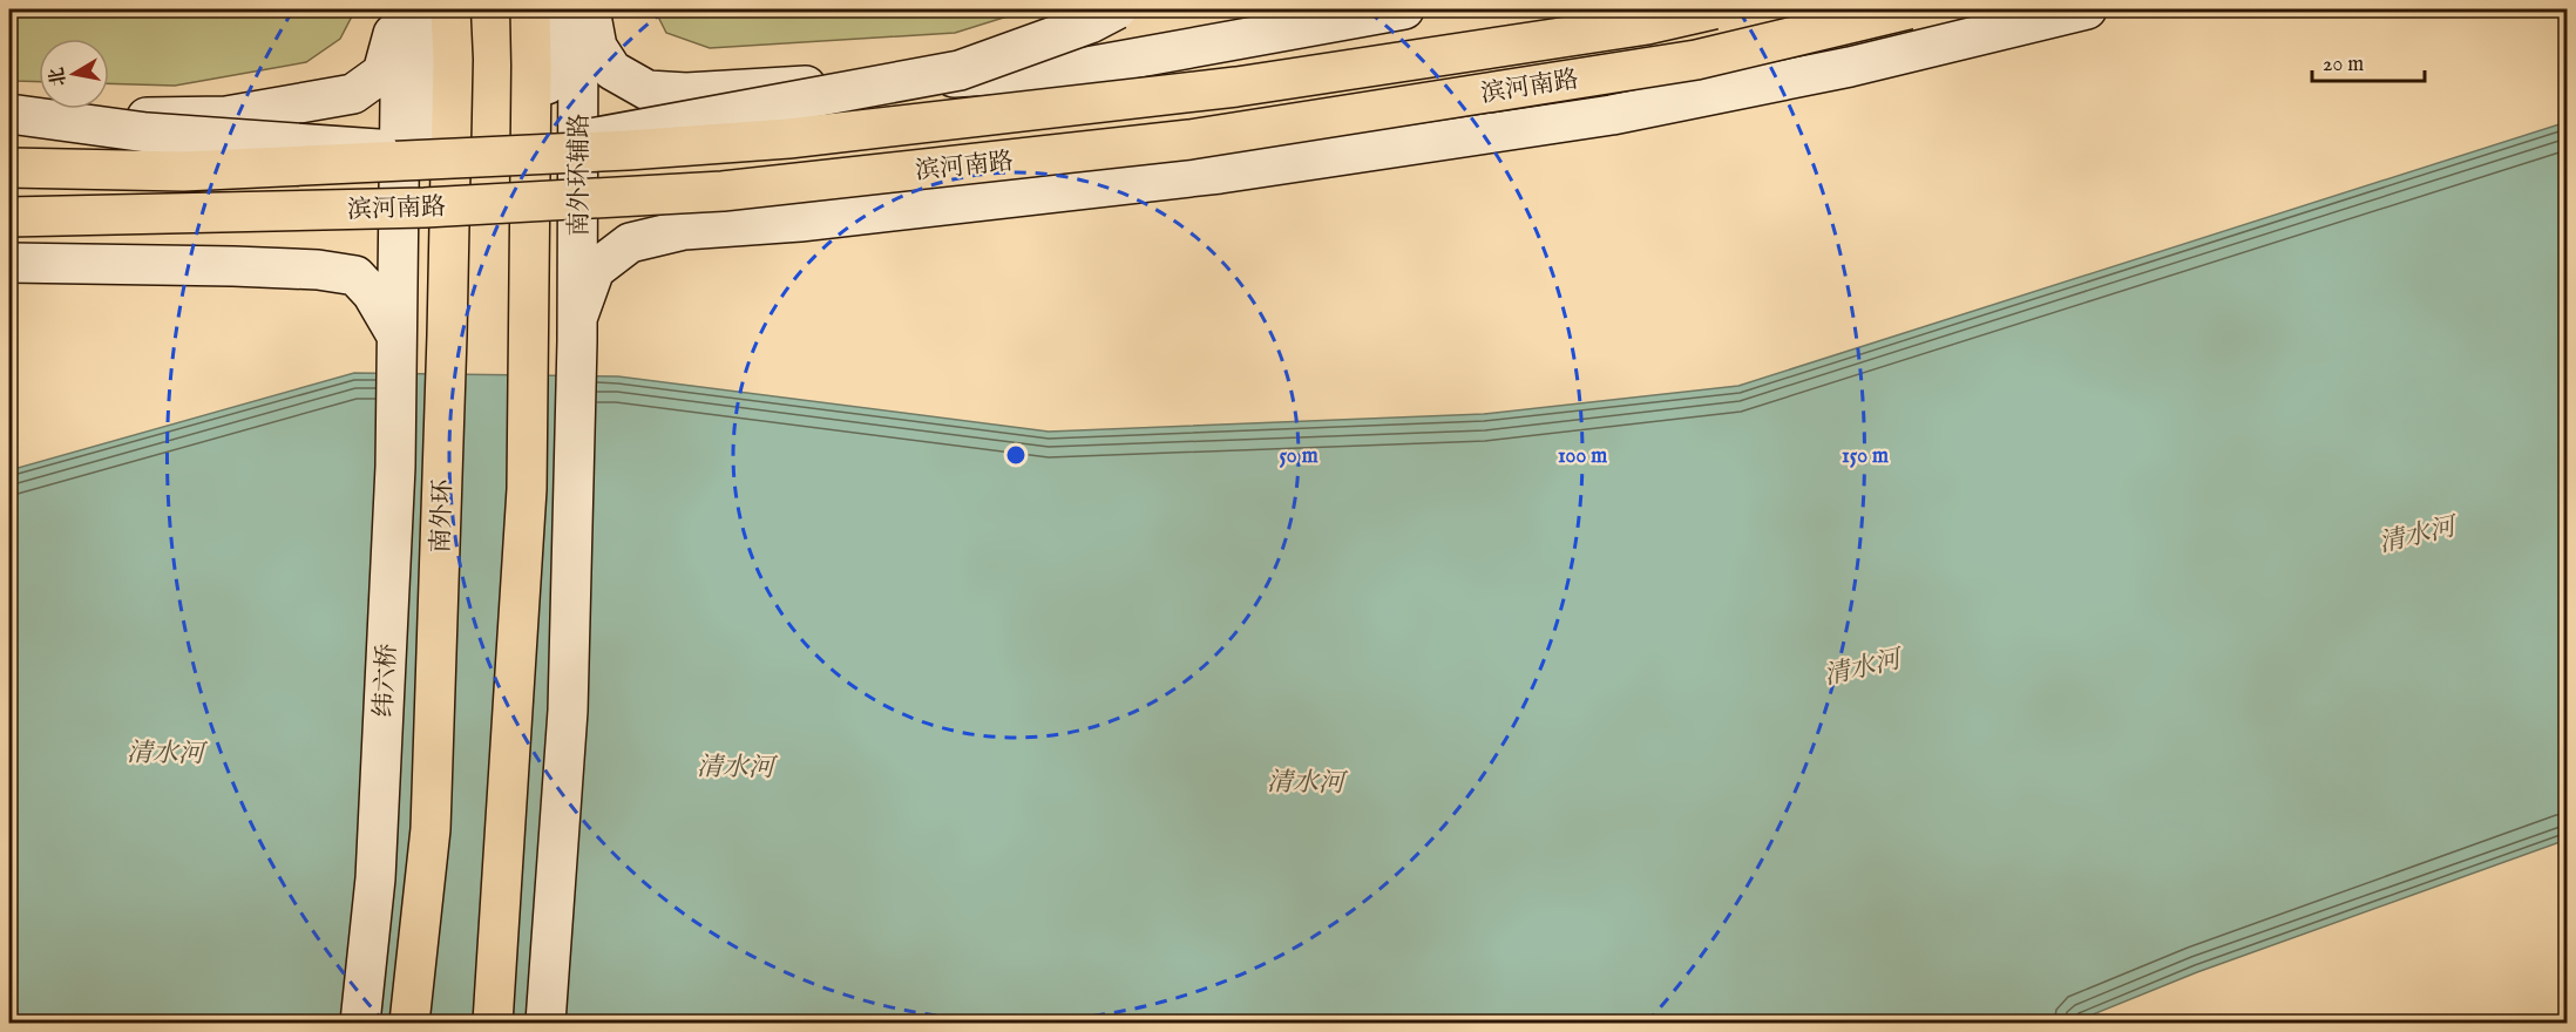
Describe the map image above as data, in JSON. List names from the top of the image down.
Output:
{
  "streets": {
    "main road": [
      "滨河南路",
      "南外环辅路",
      "南外环",
      "纬六桥"
    ]
  },
  "water": ["清水河"],
  "scale_bar": "20 m",
  "north": "left",
  "rings": ["50 m", "100 m", "150 m"]
}
